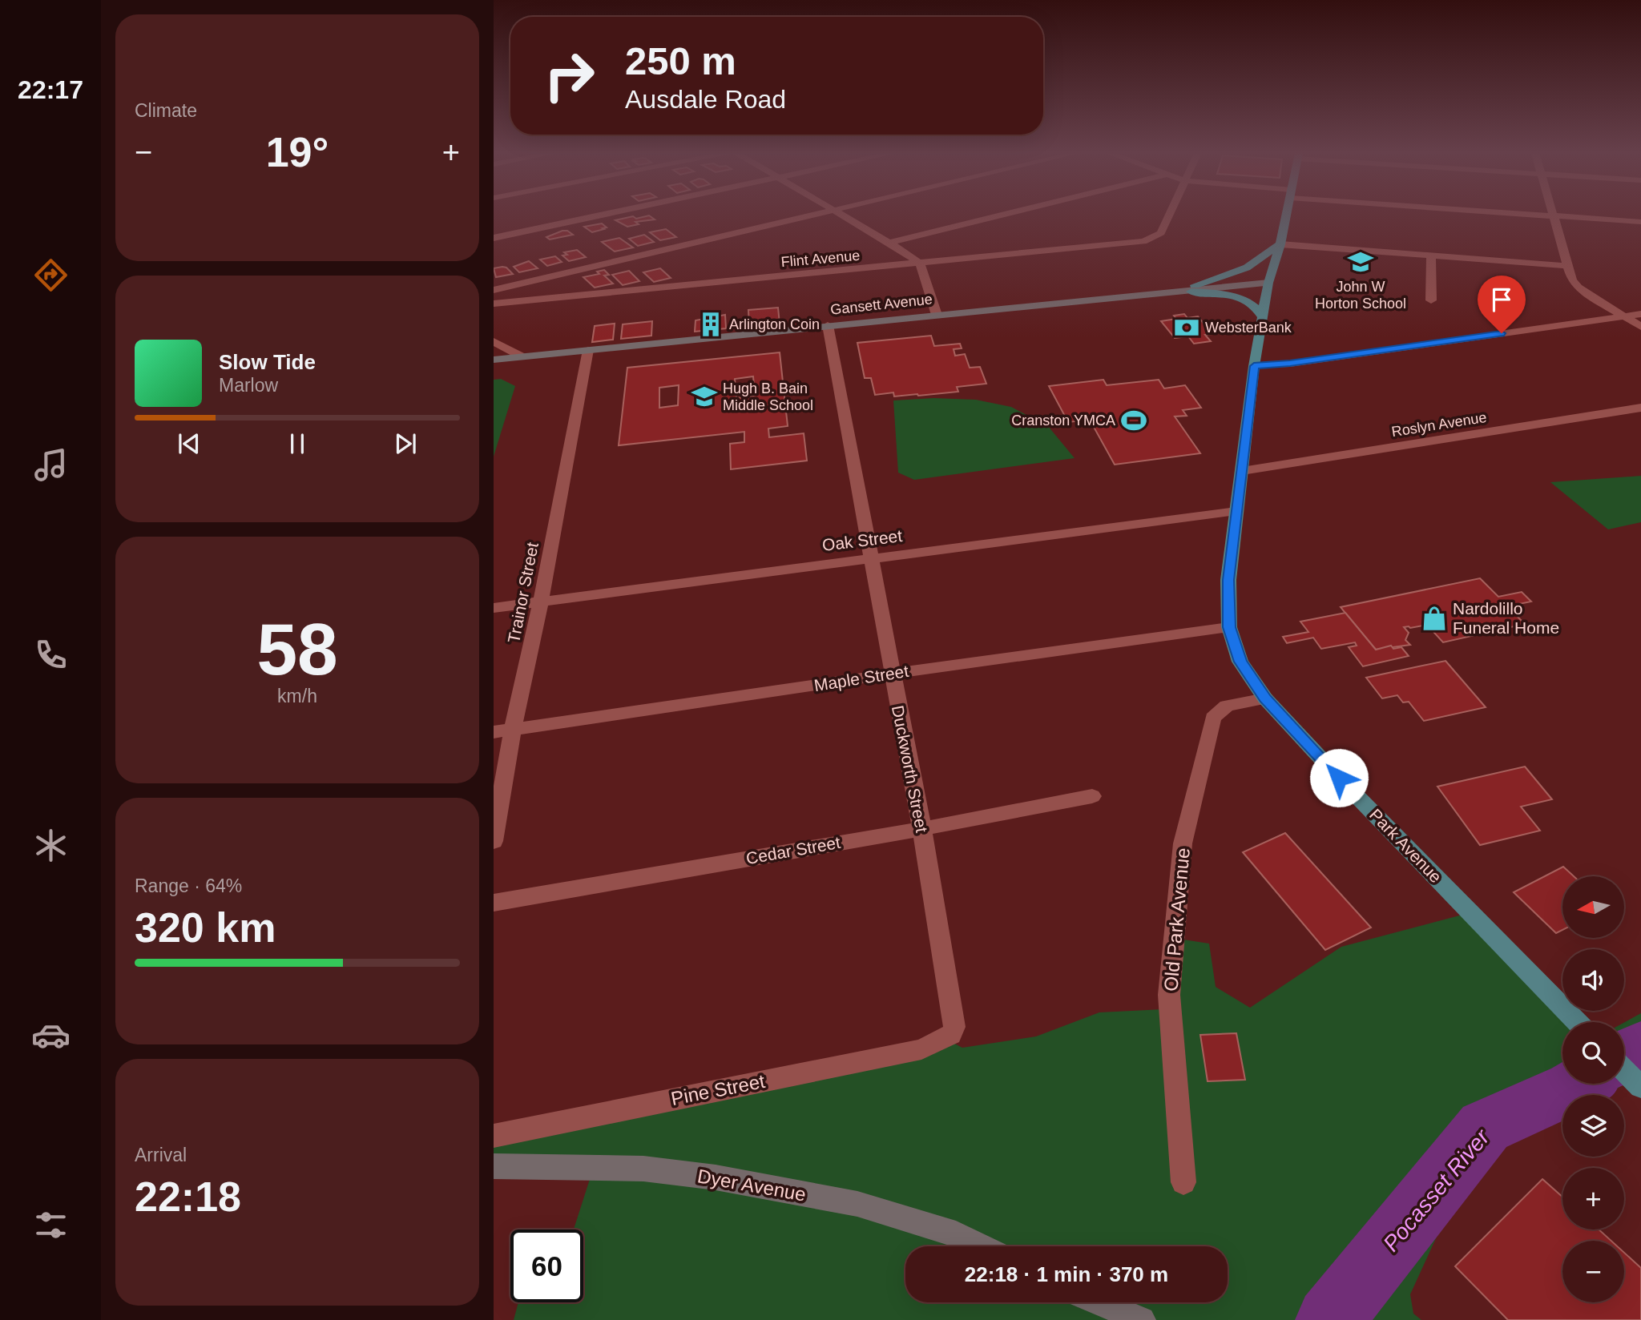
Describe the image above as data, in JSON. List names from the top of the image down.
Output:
{
  "streets": {
    "main road": ["Gansett Avenue", "Park Avenue", "Dyer Avenue"],
    "street": [
      "Flint Avenue",
      "Roslyn Avenue",
      "Oak Street",
      "Trainor Street",
      "Maple Street",
      "Duckworth Street",
      "Cedar Street",
      "Old Park Avenue",
      "Pine Street"
    ]
  },
  "crossings": [
    ["Gansett Avenue", "Trainor Street"],
    ["Gansett Avenue", "Duckworth Street"],
    ["Gansett Avenue", "Park Avenue"],
    ["Roslyn Avenue", "Park Avenue"],
    ["Oak Street", "Trainor Street"],
    ["Oak Street", "Duckworth Street"],
    ["Oak Street", "Park Avenue"],
    ["Trainor Street", "Maple Street"],
    ["Maple Street", "Duckworth Street"],
    ["Maple Street", "Park Avenue"],
    ["Duckworth Street", "Cedar Street"],
    ["Duckworth Street", "Pine Street"],
    ["Park Avenue", "Old Park Avenue"]
  ],
  "water": ["Pocasset River"],
  "places": {
    "school or university": ["John W Horton School", "Hugh B. Bain Middle School"],
    "building": ["Arlington Coin"],
    "bank": ["WebsterBank"],
    "sports": ["Cranston YMCA"],
    "shop": ["Nardolillo Funeral Home"]
  },
  "north": "left",
  "page": {
    "tabs": "22:17",
    "tile": [
      "Climate",
      ["58", "km/h"],
      ["Range · 64%", "320 km"],
      ["Arrival", "22:18"]
    ],
    "turn": ["250 m", "Ausdale Road"],
    "heat": ["−", "19°", "+"],
    "song": ["Slow Tide", "Marlow"],
    "map_buttons": ["+", "−"],
    "limit": "60",
    "trip": "22:18 · 1 min · 370 m"
  }
}
